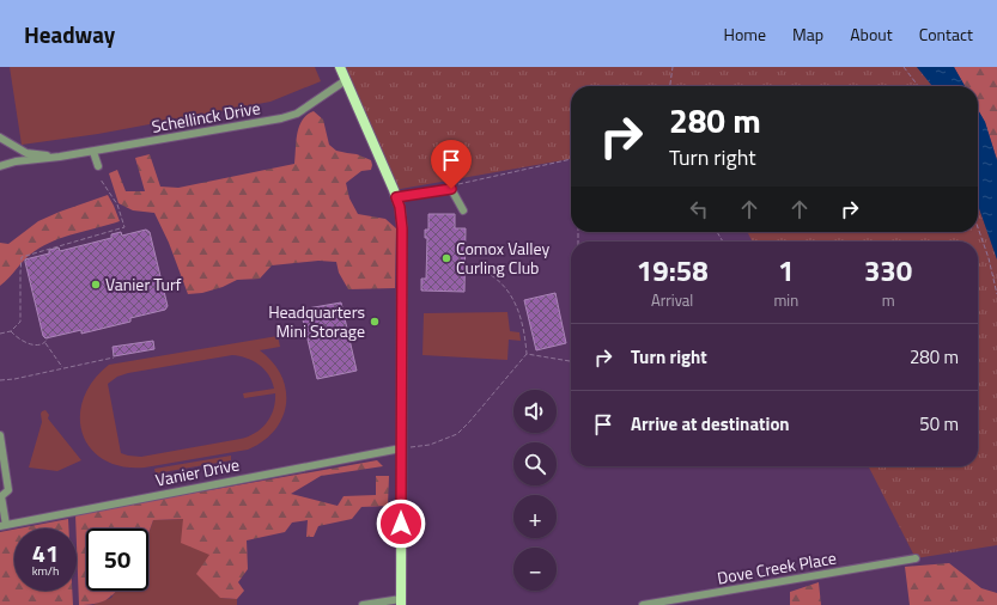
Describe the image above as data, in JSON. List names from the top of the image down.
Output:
{
  "streets": {
    "street": ["Schellinck Drive", "Vanier Drive", "Dove Creek Place"]
  },
  "places": ["Comox Valley Curling Club", "Vanier Turf", "Headquarters Mini Storage"],
  "page": {
    "header": "Headway",
    "nav": [
      "Home",
      "Map",
      "About",
      "Contact"
    ],
    "turn": ["280 m", "Turn right"],
    "eta": [
      "19:58",
      "Arrival",
      "1",
      "min",
      "330",
      "m"
    ],
    "list": [
      {
        "name": "Turn right",
        "value": "280 m"
      },
      {
        "name": "Arrive at destination",
        "value": "50 m"
      }
    ],
    "map_buttons": ["+", "−"],
    "speed": "41 km/h",
    "limit": "50"
  }
}
